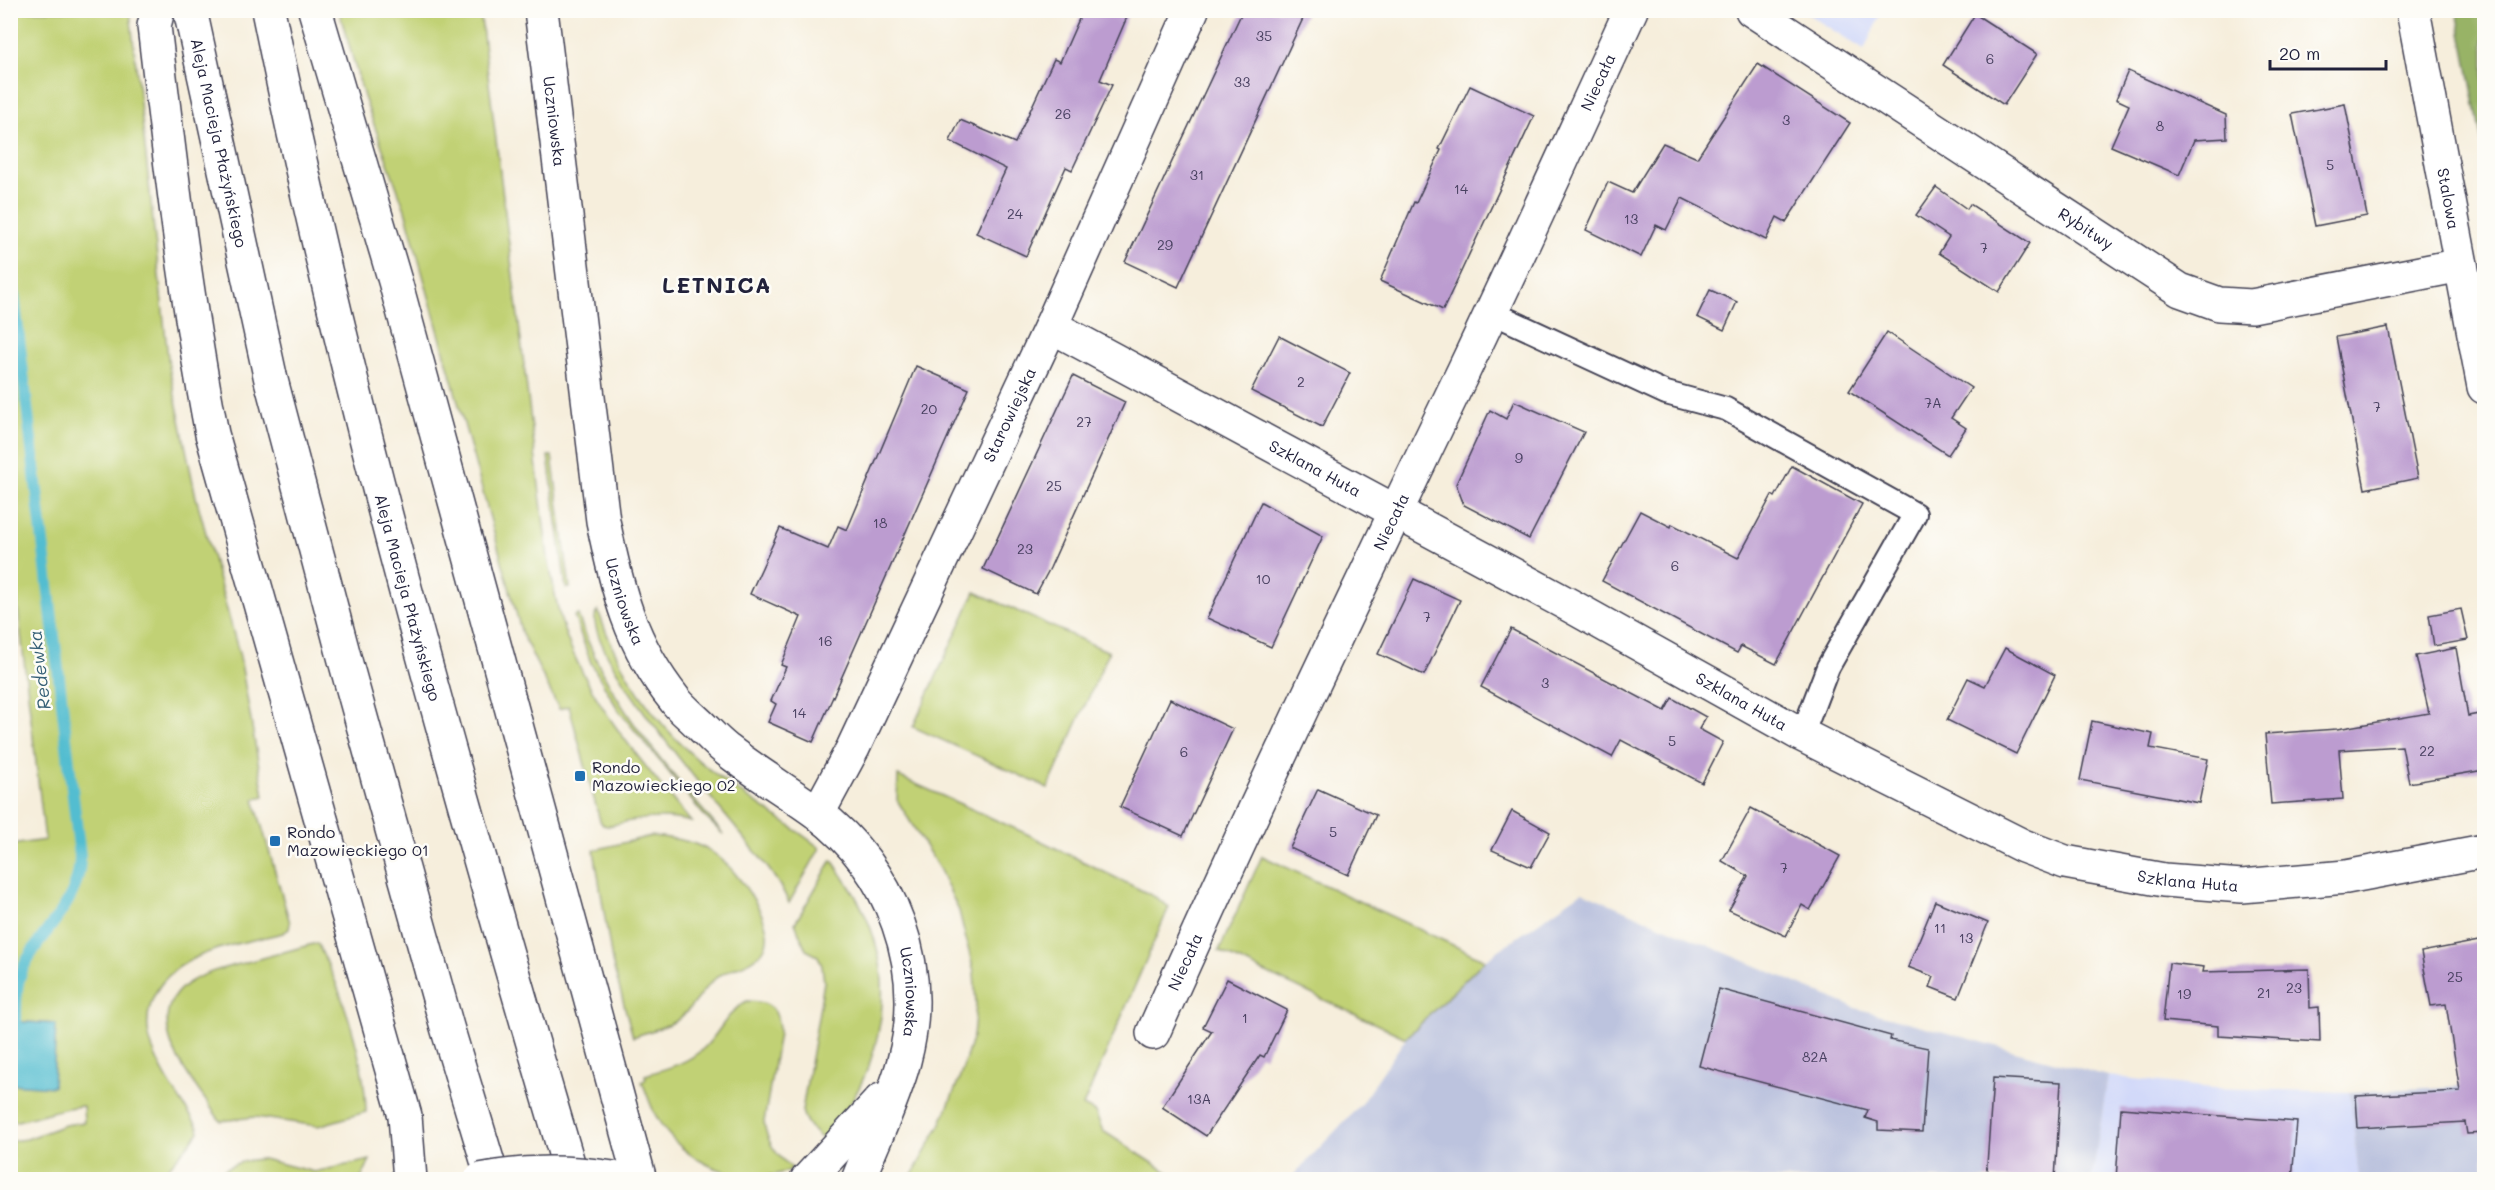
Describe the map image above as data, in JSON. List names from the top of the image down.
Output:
{
  "streets": {
    "street": [
      "Niecała",
      "Uczniowska",
      "Aleja Macieja Płażyńskiego",
      "Stalowa",
      "Rybitwy",
      "Starowiejska",
      "Szklana Huta"
    ]
  },
  "crossings": [
    ["Niecała", "Szklana Huta"],
    ["Uczniowska", "Starowiejska"],
    ["Stalowa", "Rybitwy"],
    ["Starowiejska", "Szklana Huta"]
  ],
  "districts": ["LETNICA"],
  "water": ["Redewka"],
  "places": {
    "transit": ["Rondo Mazowieckiego 02", "Rondo Mazowieckiego 01"]
  },
  "house_numbers": [
    "35",
    "6",
    "33",
    "26",
    "3",
    "8",
    "5",
    "31",
    "14",
    "24",
    "13",
    "29",
    "7",
    "2",
    "7A",
    "7",
    "20",
    "27",
    "9",
    "25",
    "18",
    "23",
    "6",
    "10",
    "7",
    "16",
    "3",
    "14",
    "5",
    "22",
    "6",
    "5",
    "7",
    "11",
    "13",
    "25",
    "23",
    "21",
    "19",
    "1",
    "82A",
    "13A"
  ],
  "scale_bar": "20 m"
}
